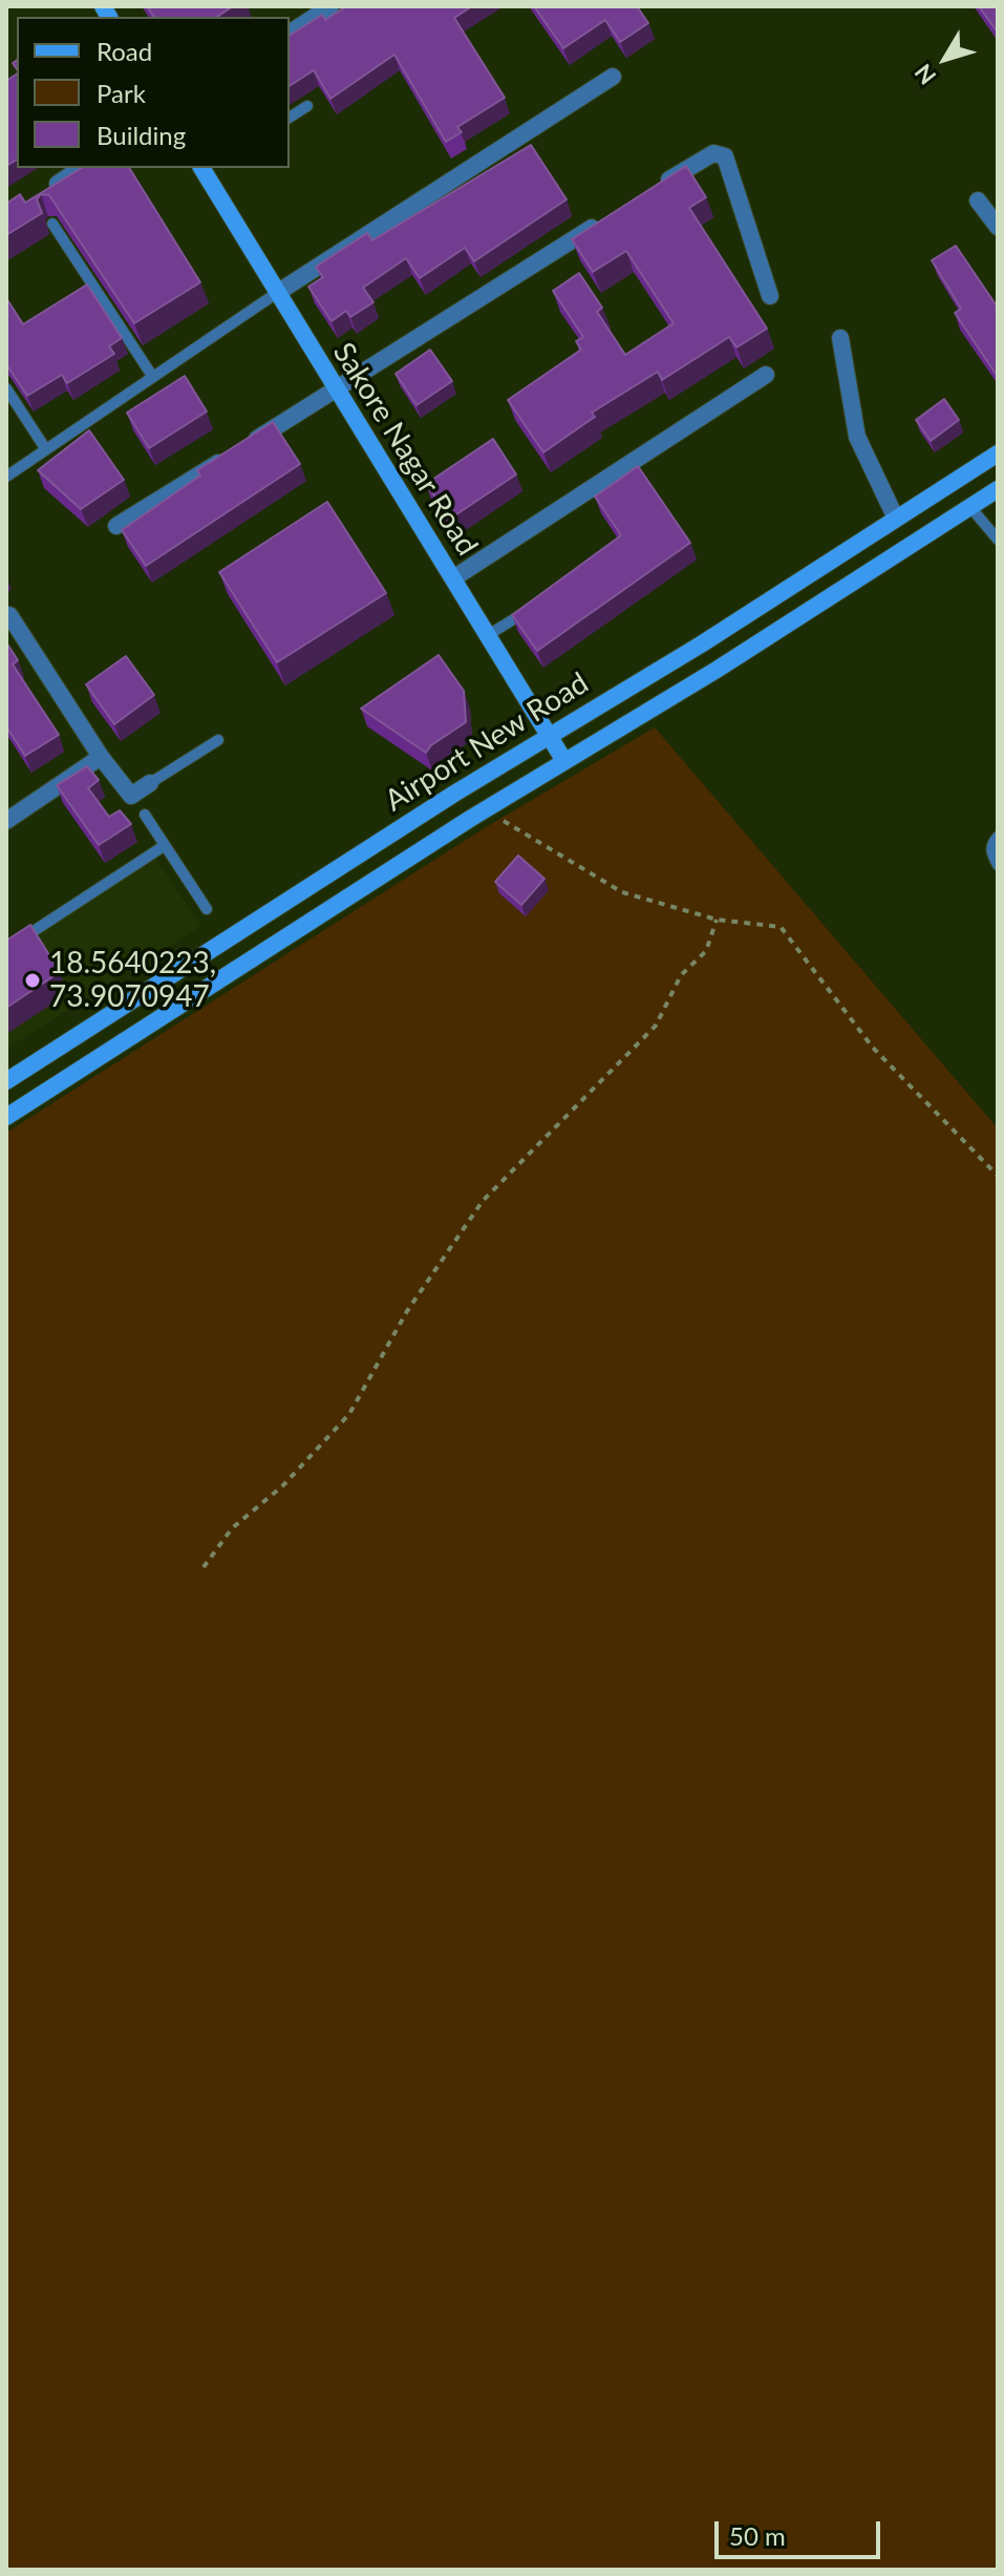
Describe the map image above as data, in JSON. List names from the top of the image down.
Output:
{
  "streets": {
    "main road": ["Sakore Nagar Road", "Airport New Road"]
  },
  "crossings": [
    ["Sakore Nagar Road", "Airport New Road"]
  ],
  "places": ["18.5640223, 73.9070947"],
  "legend": ["Road", "Park", "Building"],
  "scale_bar": "50 m",
  "north": "bottom left"
}
